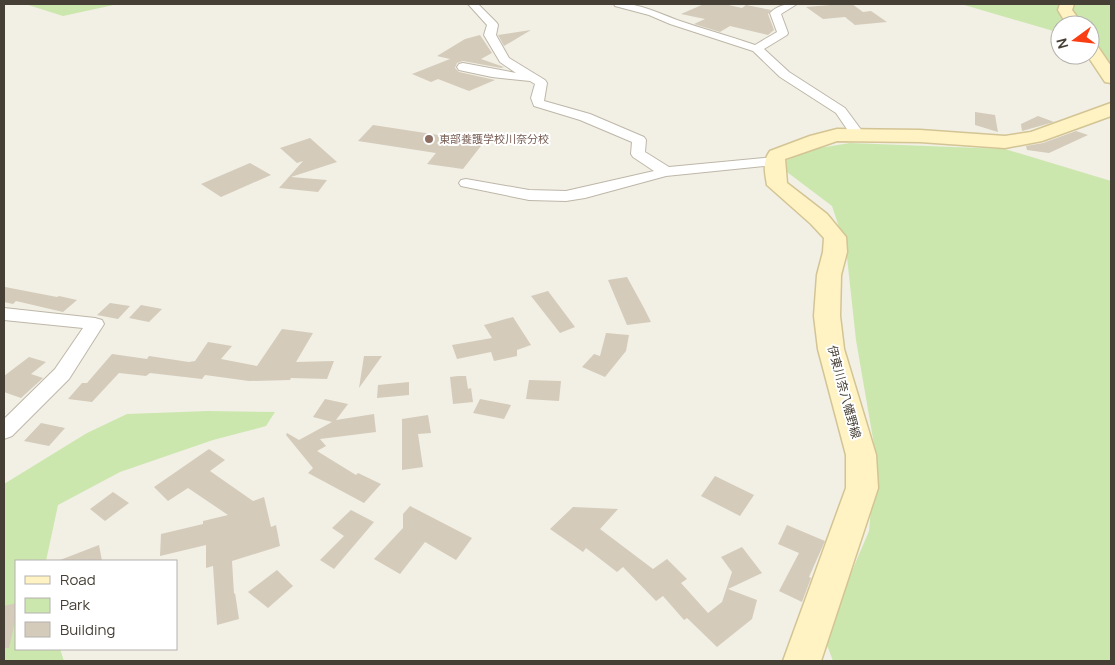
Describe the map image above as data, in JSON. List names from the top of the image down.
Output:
{
  "streets": {
    "main road": ["伊東川奈八幡野線"]
  },
  "places": ["東部養護学校川奈分校"],
  "legend": ["Road", "Park", "Building"],
  "north": "left"
}
